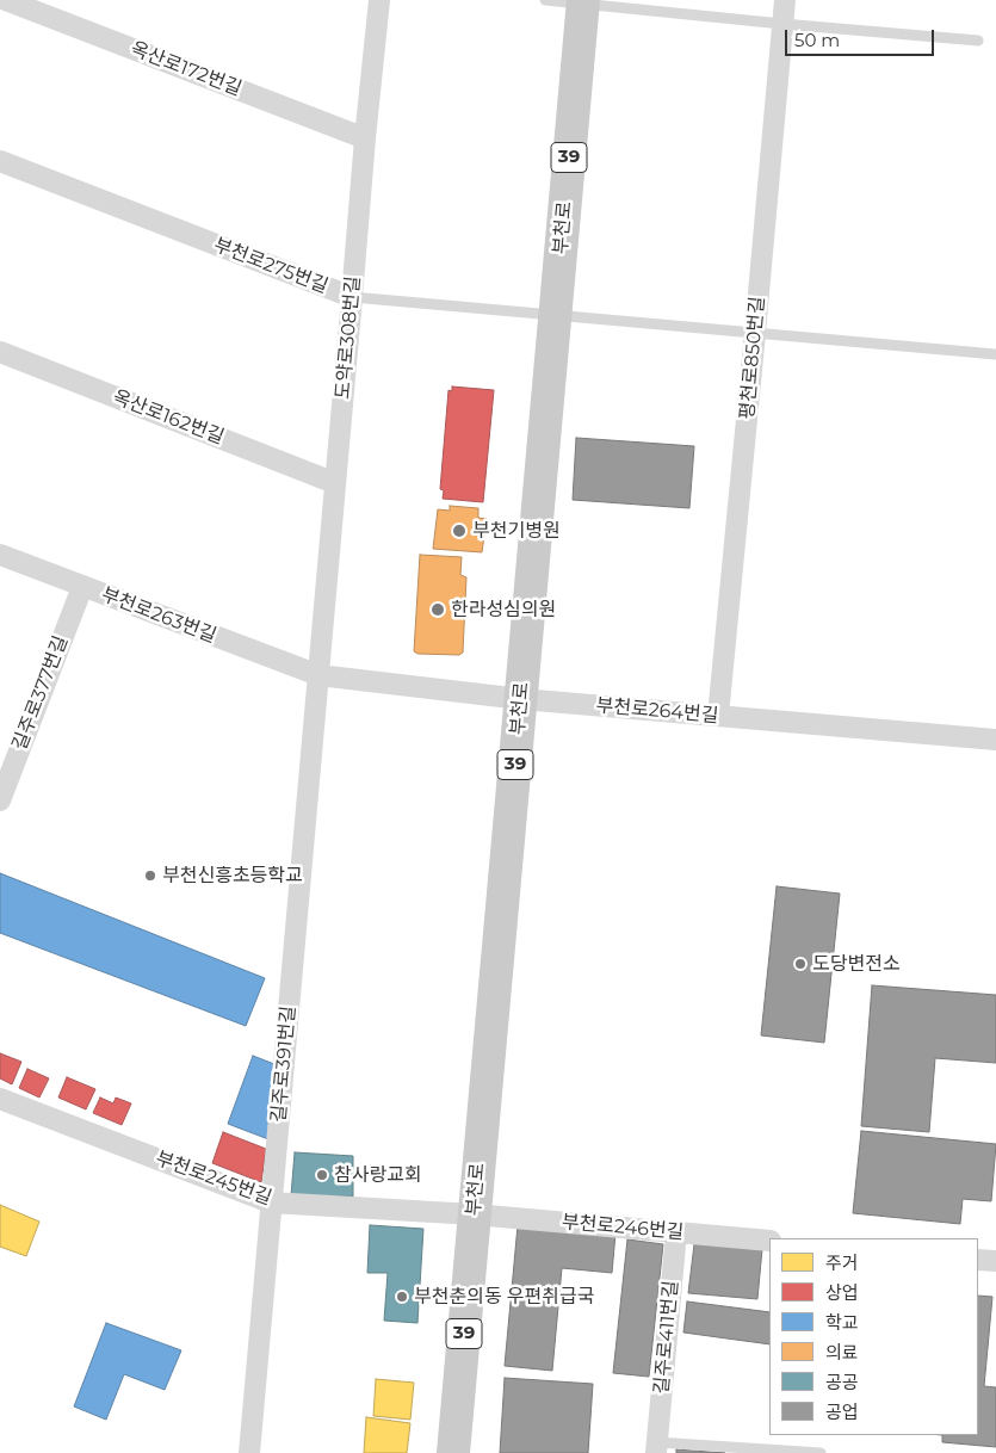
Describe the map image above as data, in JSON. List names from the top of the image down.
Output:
{
  "streets": {
    "main road": ["39", "부천로"],
    "street": [
      "옥산로172번길",
      "부천로275번길",
      "도약로308번길",
      "평천로850번길",
      "옥산로162번길",
      "부천로263번길",
      "길주로377번길",
      "부천로264번길",
      "길주로391번길",
      "부천로245번길",
      "부천로246번길",
      "길주로411번길"
    ]
  },
  "crossings": [
    ["옥산로172번길", "도약로308번길"],
    ["부천로", "부천로275번길"],
    ["부천로", "부천로264번길"],
    ["부천로", "부천로245번길"],
    ["부천로", "부천로246번길"],
    ["부천로275번길", "도약로308번길"],
    ["부천로275번길", "평천로850번길"],
    ["도약로308번길", "옥산로162번길"],
    ["도약로308번길", "부천로263번길"],
    ["도약로308번길", "부천로264번길"],
    ["도약로308번길", "길주로391번길"],
    ["평천로850번길", "부천로264번길"],
    ["부천로263번길", "길주로377번길"],
    ["부천로263번길", "부천로264번길"],
    ["부천로263번길", "길주로391번길"],
    ["부천로264번길", "길주로391번길"],
    ["길주로391번길", "부천로245번길"],
    ["부천로245번길", "부천로246번길"],
    ["부천로246번길", "길주로411번길"]
  ],
  "places": [
    "부천기병원",
    "한라성심의원",
    "부천신흥초등학교",
    "도당변전소",
    "참사랑교회",
    "부천춘의동 우편취급국"
  ],
  "legend": [
    "주거",
    "상업",
    "학교",
    "의료",
    "공공",
    "공업"
  ],
  "scale_bar": "50 m"
}
